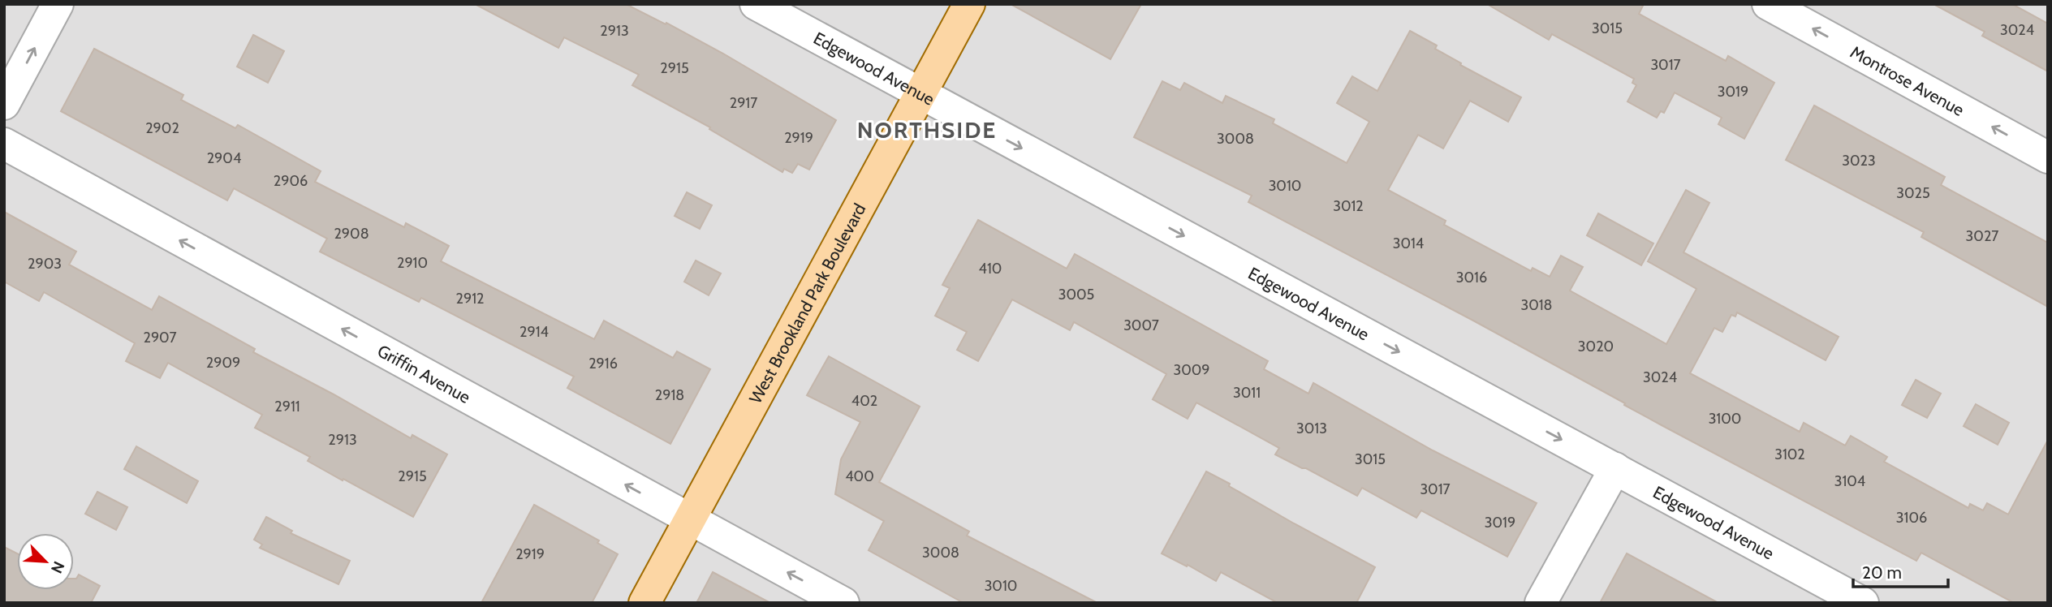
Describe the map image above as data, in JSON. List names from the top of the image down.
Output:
{
  "streets": {
    "main road": ["West Brookland Park Boulevard"],
    "street": ["Edgewood Avenue", "Montrose Avenue", "Griffin Avenue"]
  },
  "crossings": [
    ["Edgewood Avenue", "West Brookland Park Boulevard"],
    ["West Brookland Park Boulevard", "Griffin Avenue"]
  ],
  "one_way": ["Edgewood Avenue", "Montrose Avenue", "Griffin Avenue"],
  "districts": ["NORTHSIDE"],
  "house_numbers": [
    "3015",
    "3024",
    "2913",
    "3017",
    "2915",
    "3019",
    "2917",
    "2902",
    "2919",
    "3008",
    "2904",
    "3023",
    "2906",
    "3010",
    "3025",
    "3012",
    "2908",
    "3027",
    "3014",
    "2910",
    "2903",
    "410",
    "3016",
    "3005",
    "2912",
    "3018",
    "3007",
    "2914",
    "2907",
    "3020",
    "2909",
    "2916",
    "3009",
    "3024",
    "3011",
    "2918",
    "402",
    "2911",
    "3100",
    "3013",
    "2913",
    "3102",
    "3015",
    "2915",
    "400",
    "3104",
    "3017",
    "3106",
    "3019",
    "3008",
    "2919",
    "3010"
  ],
  "scale_bar": "20 m",
  "north": "bottom right"
}
